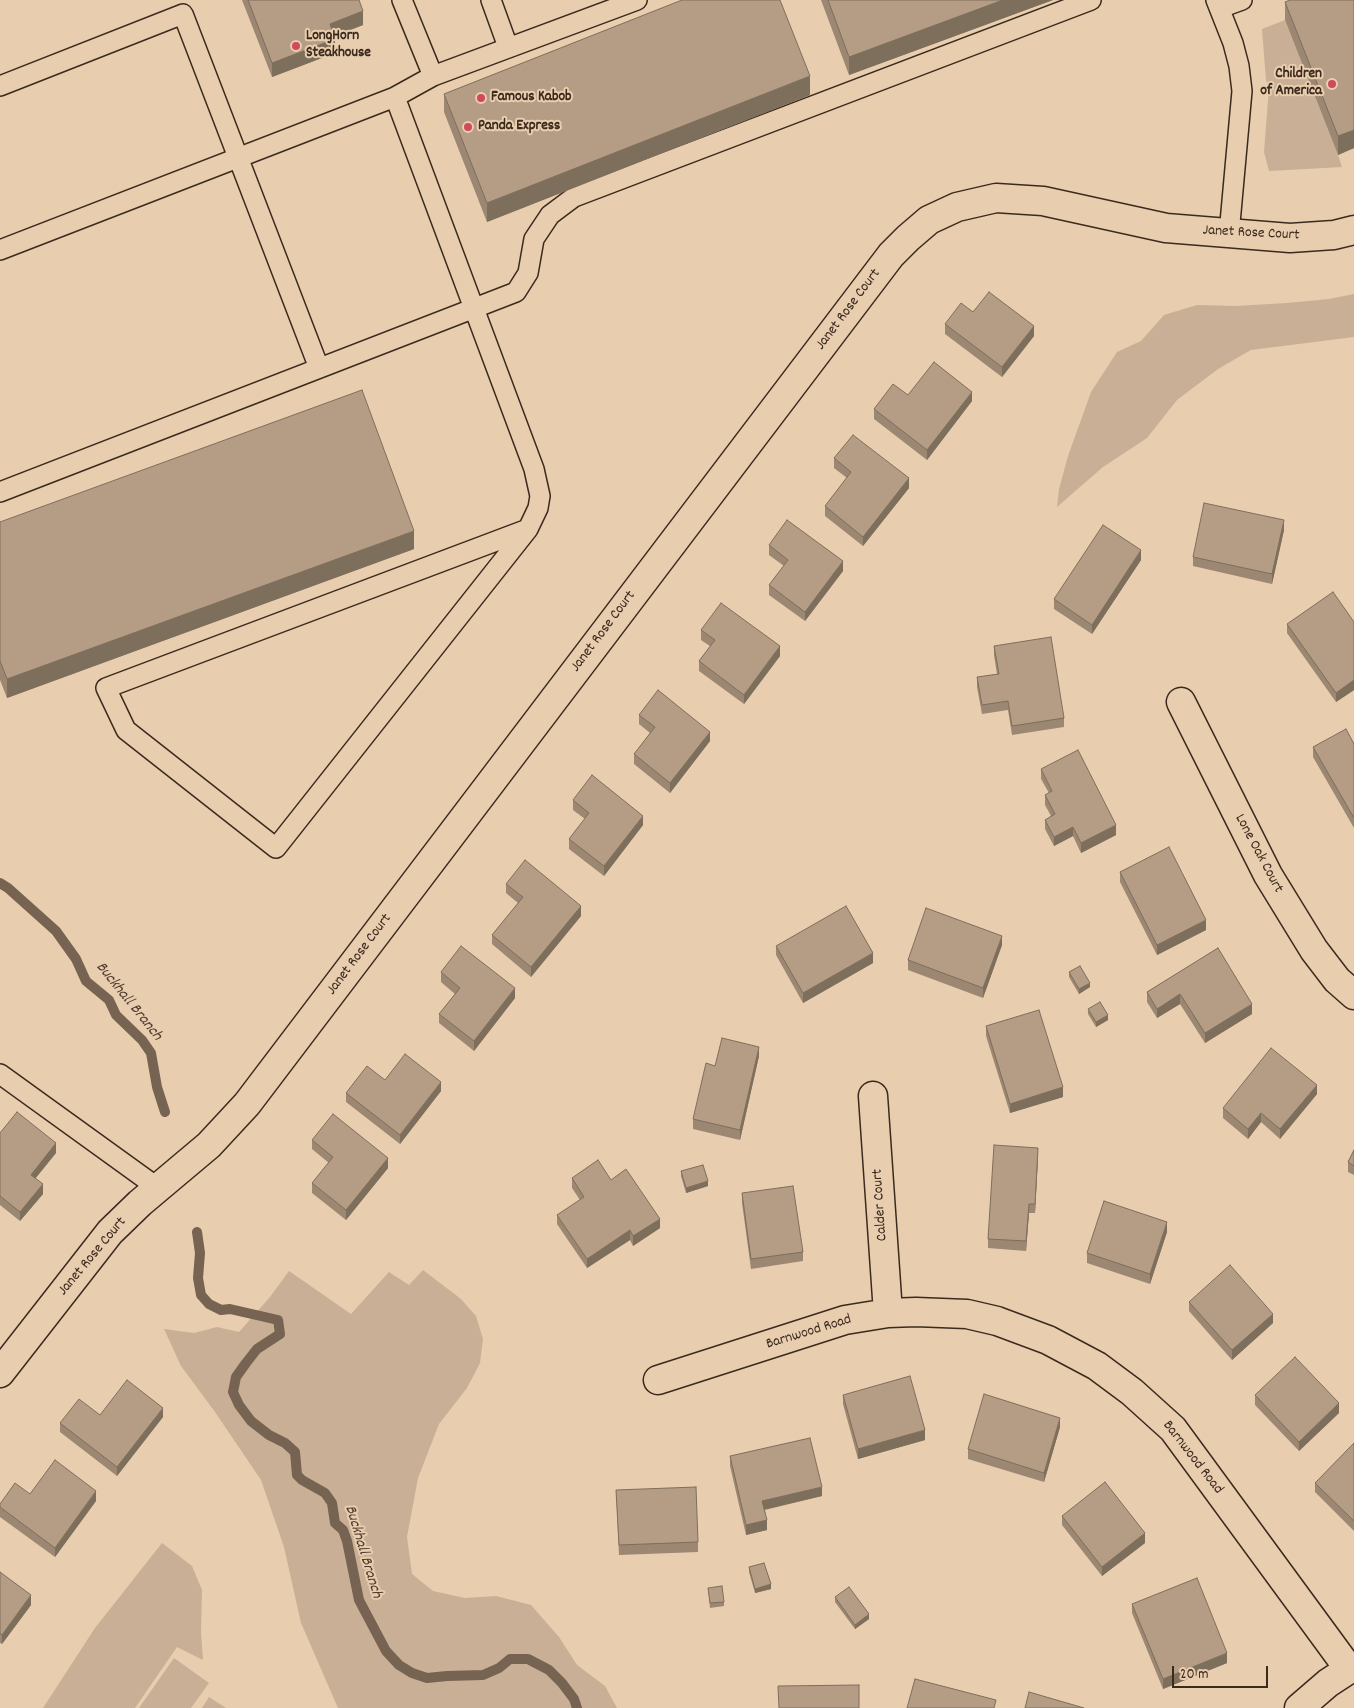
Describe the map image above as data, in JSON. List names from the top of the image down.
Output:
{
  "streets": {
    "street": [
      "Janet Rose Court",
      "Lone Oak Court",
      "Calder Court",
      "Barnwood Road"
    ]
  },
  "crossings": [
    ["Calder Court", "Barnwood Road"]
  ],
  "water": ["Buckhall Branch"],
  "places": [
    "LongHorn Steakhouse",
    "Children of America",
    "Famous Kabob",
    "Panda Express"
  ],
  "scale_bar": "20 m"
}
